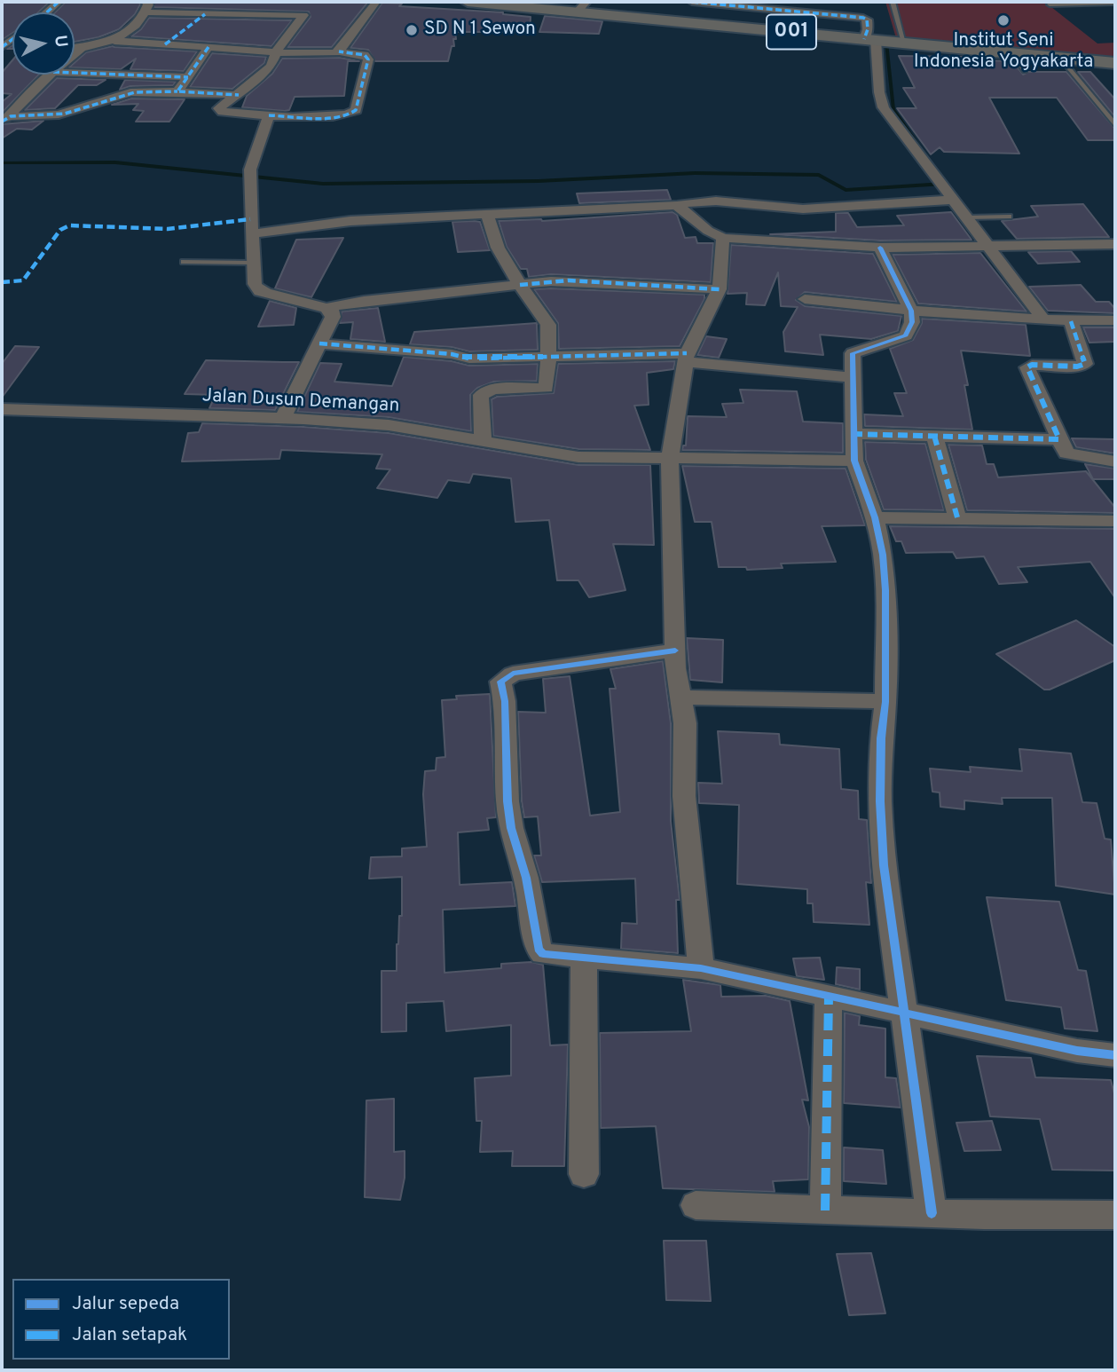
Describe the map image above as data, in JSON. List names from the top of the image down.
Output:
{
  "streets": {
    "main road": ["001"],
    "street": ["Jalan Dusun Demangan"]
  },
  "places": ["Institut Seni Indonesia Yogyakarta", "SD N 1 Sewon"],
  "legend": ["Jalur sepeda", "Jalan setapak"],
  "north": "right"
}
